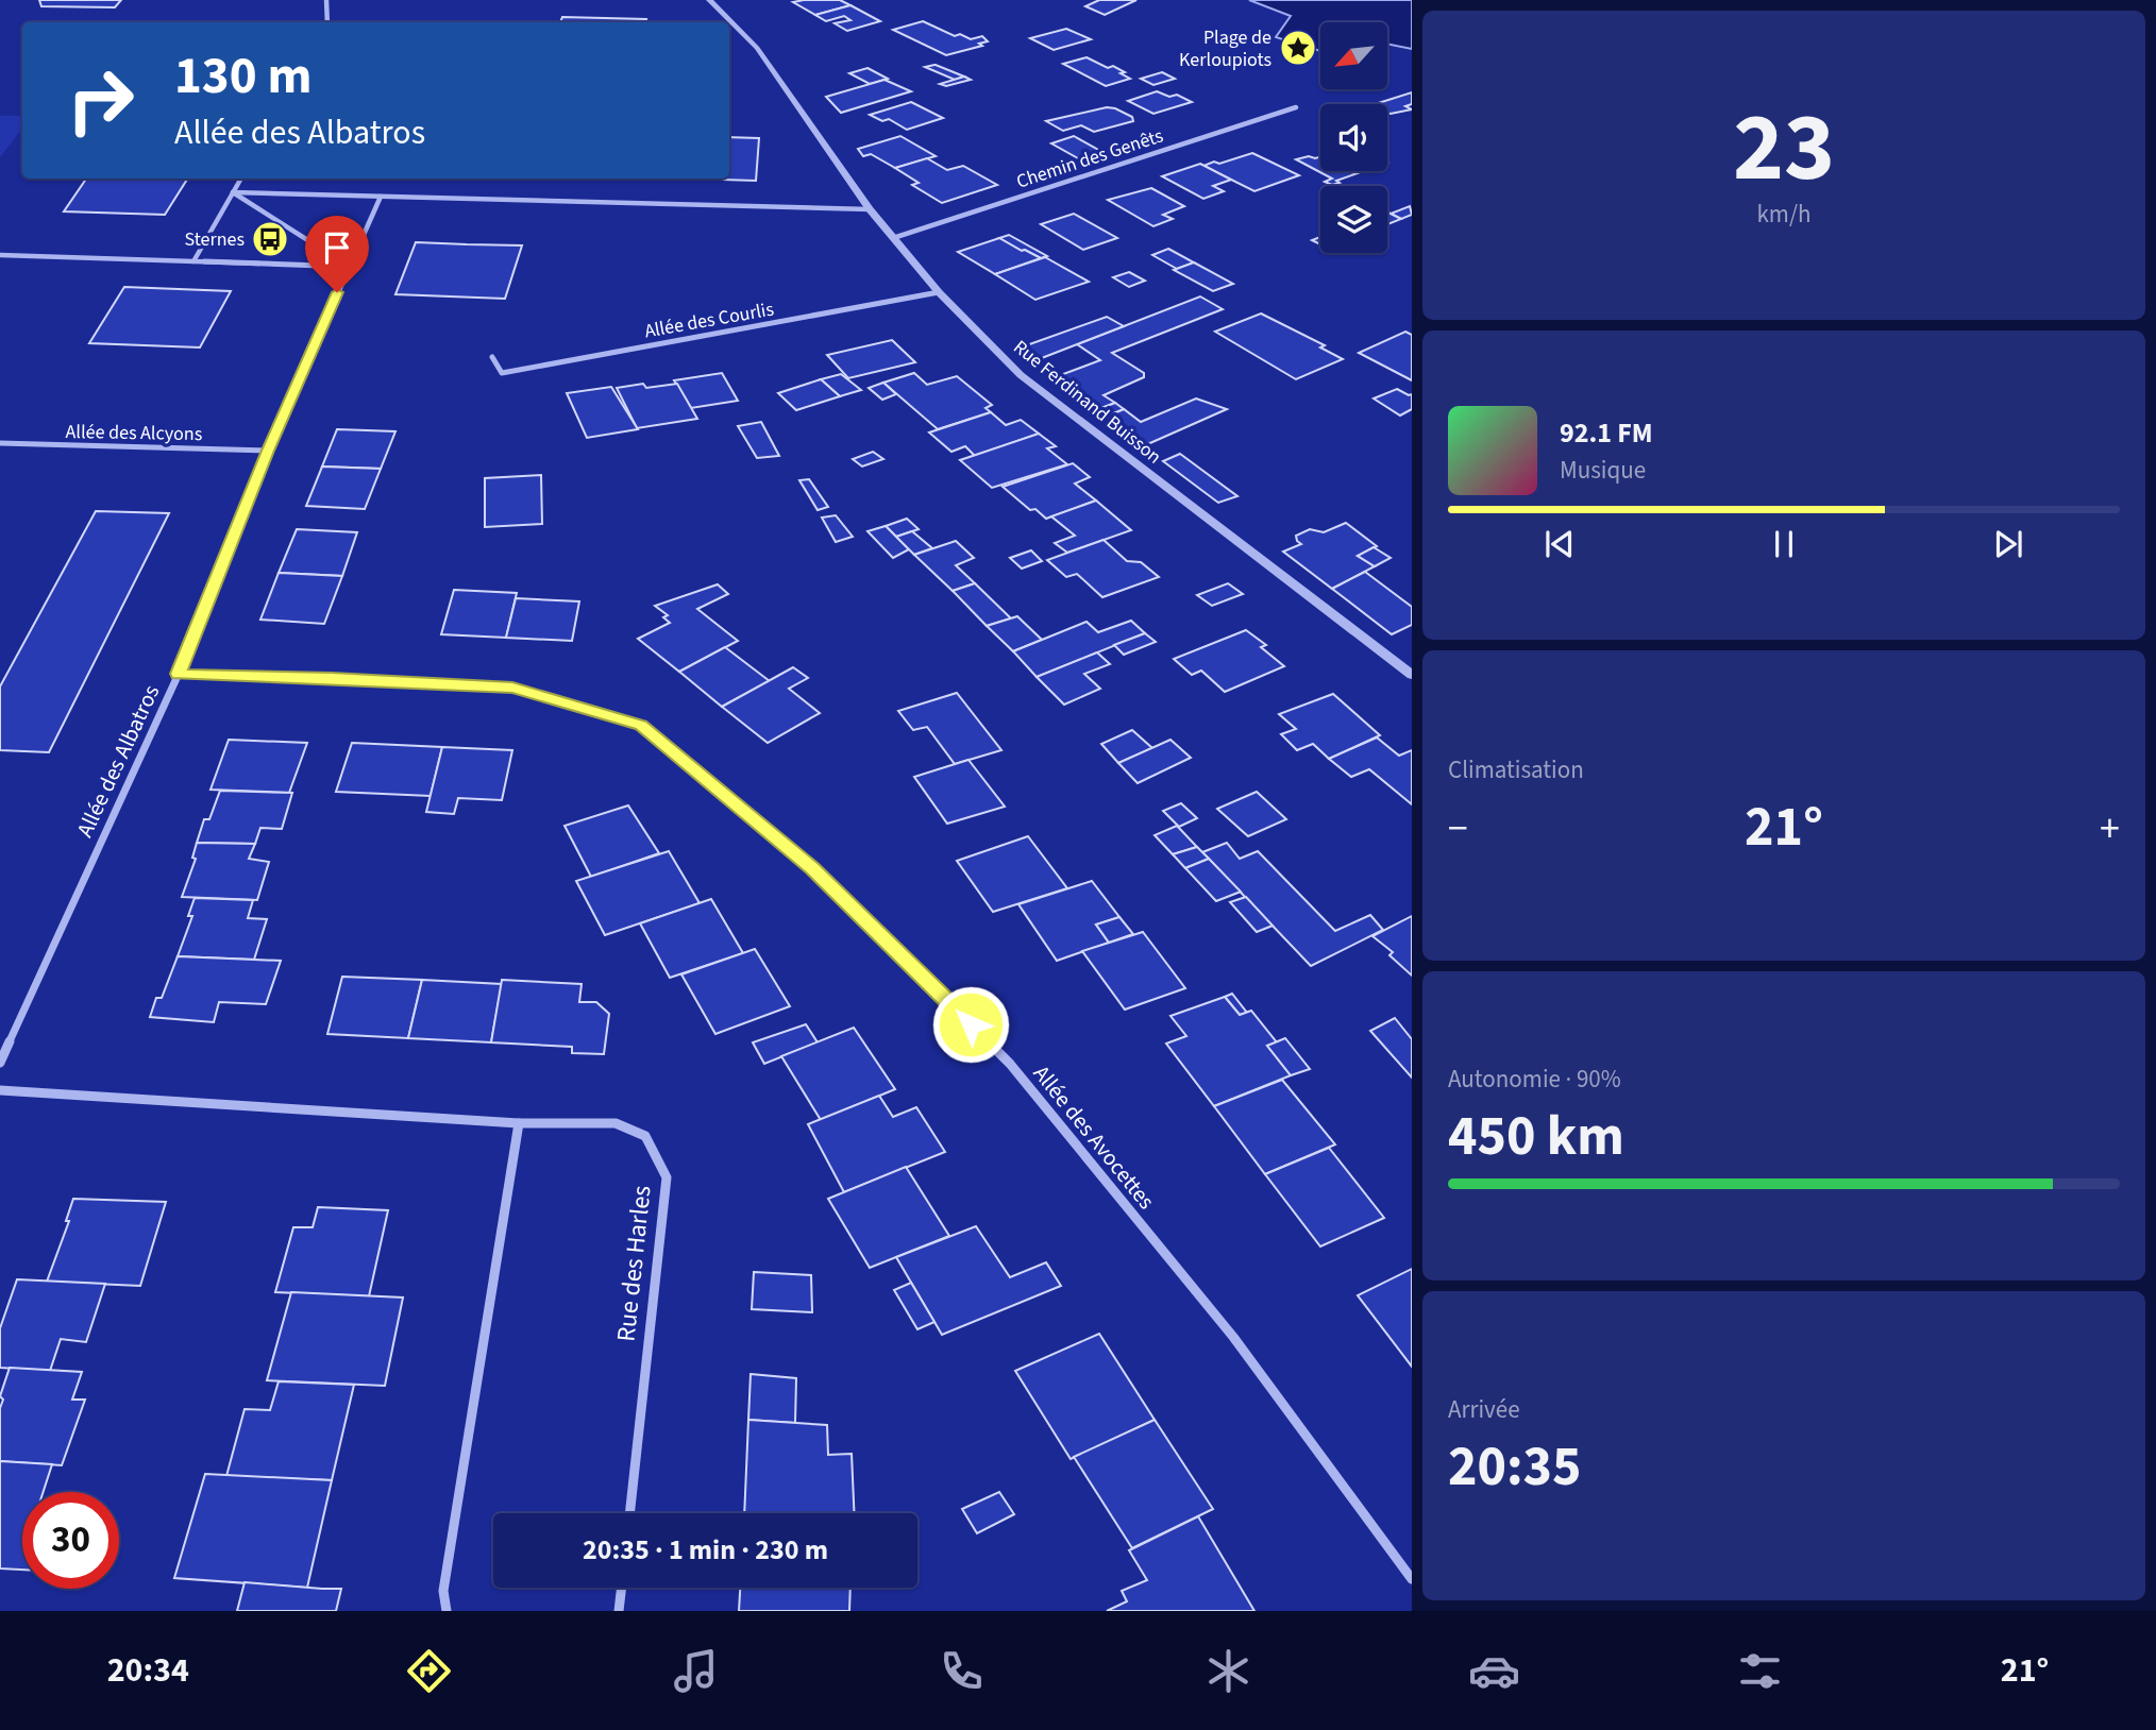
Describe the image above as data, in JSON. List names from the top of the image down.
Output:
{
  "streets": {
    "street": [
      "Chemin des Genêts",
      "Allée des Courlis",
      "Rue Ferdinand Buisson",
      "Allée des Alcyons",
      "Allée des Albatros",
      "Allée des Avocettes",
      "Rue des Harles"
    ]
  },
  "crossings": [
    ["Chemin des Genêts", "Rue Ferdinand Buisson"],
    ["Allée des Courlis", "Rue Ferdinand Buisson"],
    ["Allée des Alcyons", "Allée des Albatros"],
    ["Allée des Albatros", "Allée des Avocettes"]
  ],
  "places": {
    "place": ["Plage de Kerloupiots"],
    "bus stop": ["Sternes"]
  },
  "north": "bottom left",
  "page": {
    "tile": [
      ["23", "km/h"],
      "Climatisation",
      ["Autonomie · 90%", "450 km"],
      ["Arrivée", "20:35"]
    ],
    "turn": ["130 m", "Allée des Albatros"],
    "song": ["92.1 FM", "Musique"],
    "heat": ["−", "21°", "+"],
    "limit": "30",
    "trip": "20:35 · 1 min · 230 m",
    "tabs": ["20:34", "21°"]
  }
}
